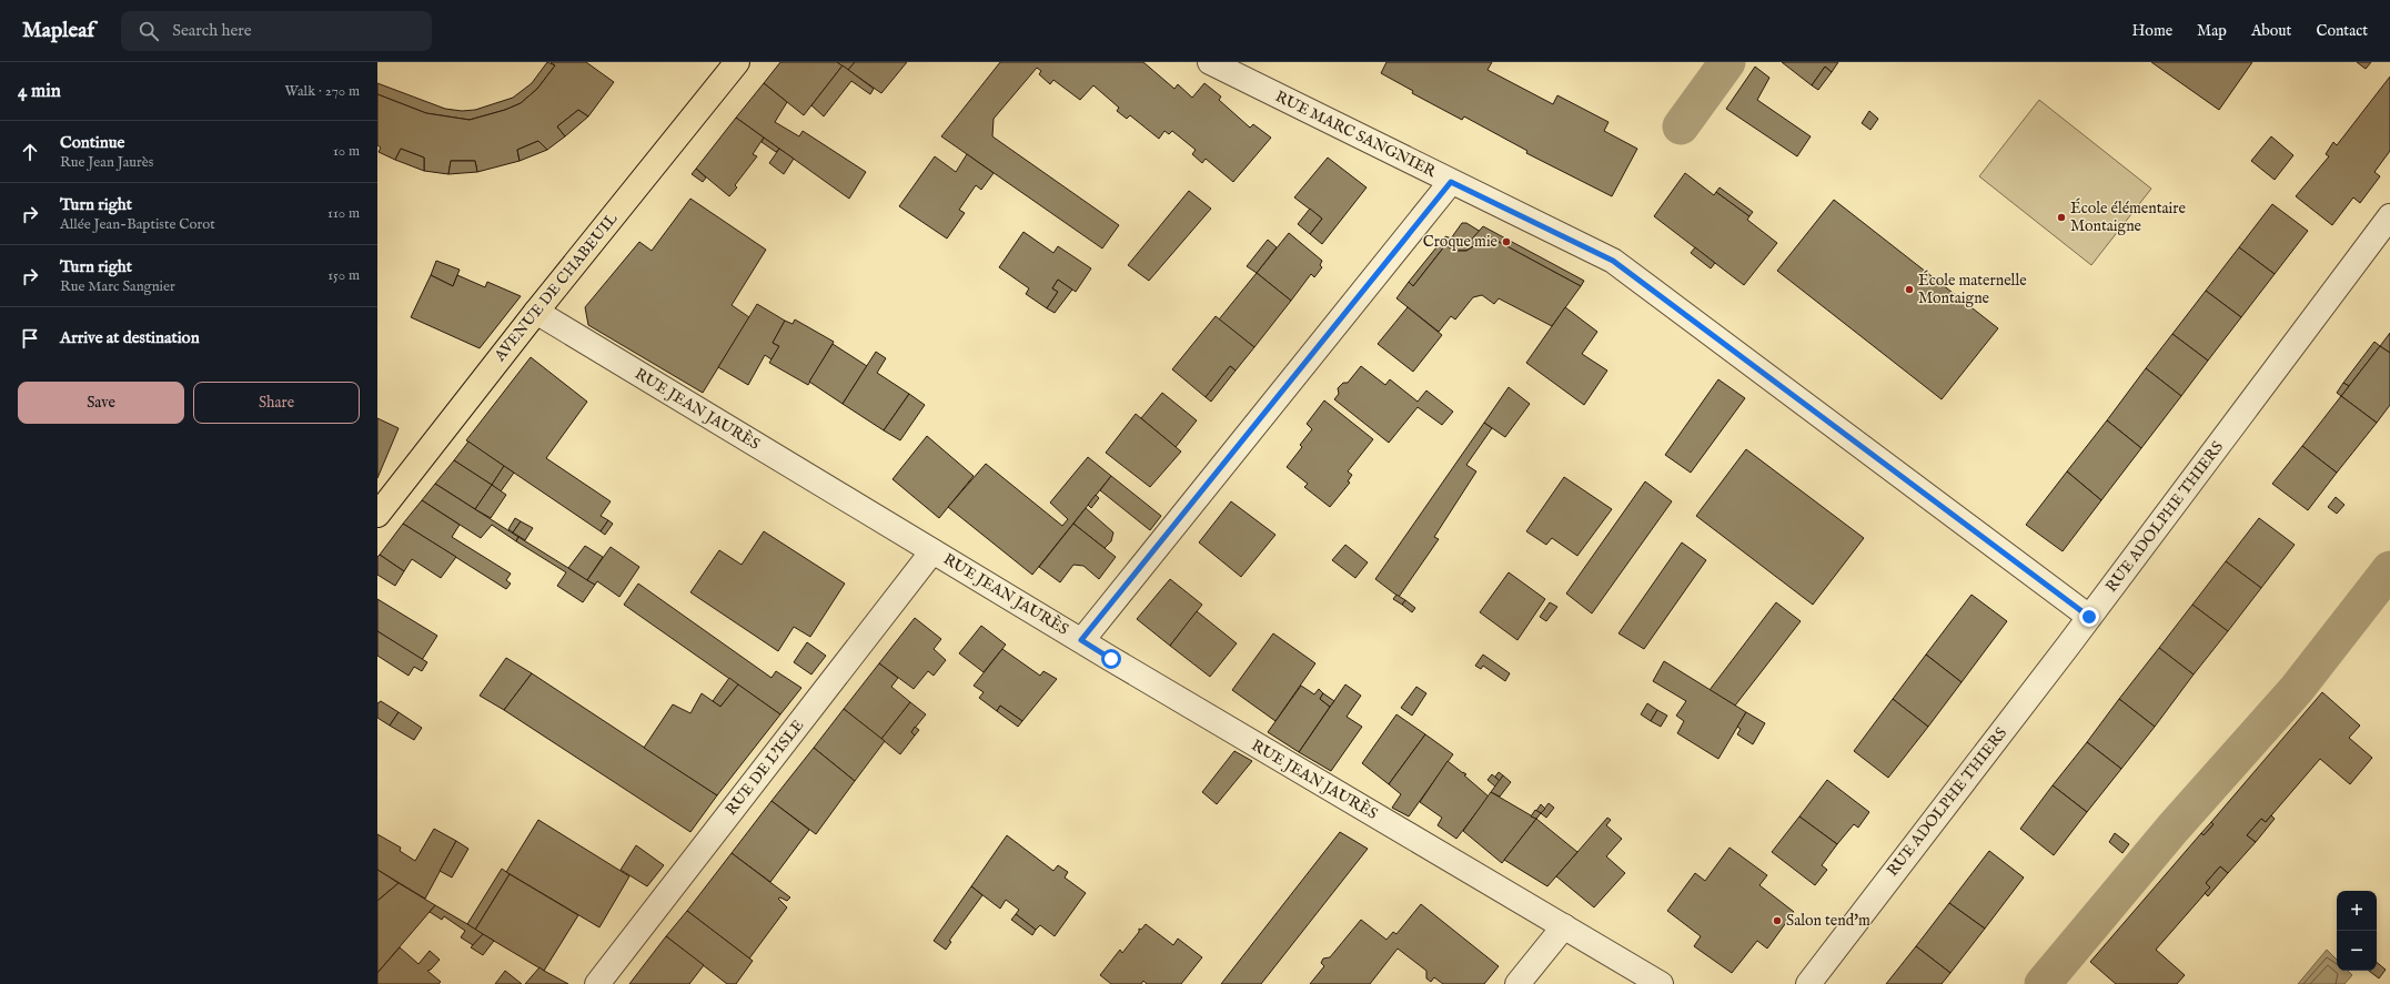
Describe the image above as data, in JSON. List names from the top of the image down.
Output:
{
  "streets": {
    "main road": ["AVENUE DE CHABEUIL"],
    "street": [
      "RUE MARC SANGNIER",
      "RUE JEAN JAURÈS",
      "RUE ADOLPHE THIERS",
      "RUE DE L'ISLE"
    ]
  },
  "crossings": [
    ["RUE MARC SANGNIER", "RUE ADOLPHE THIERS"],
    ["AVENUE DE CHABEUIL", "RUE JEAN JAURÈS"],
    ["RUE JEAN JAURÈS", "RUE DE L'ISLE"]
  ],
  "places": [
    "École élémentaire Montaigne",
    "Croque mie",
    "École maternelle Montaigne",
    "Salon tend'm"
  ],
  "page": {
    "header": "Mapleaf",
    "search": "Search here",
    "nav": [
      "Home",
      "Map",
      "About",
      "Contact"
    ],
    "heading": ["4 min", "Walk · 270 m"],
    "list": [
      ["Continue", "Rue Jean Jaurès", "10 m"],
      ["Turn right", "Allée Jean-Baptiste Corot", "110 m"],
      ["Turn right", "Rue Marc Sangnier", "150 m"],
      "Arrive at destination"
    ],
    "buttons": ["Save", "Share"],
    "map_buttons": ["+", "−"]
  }
}
